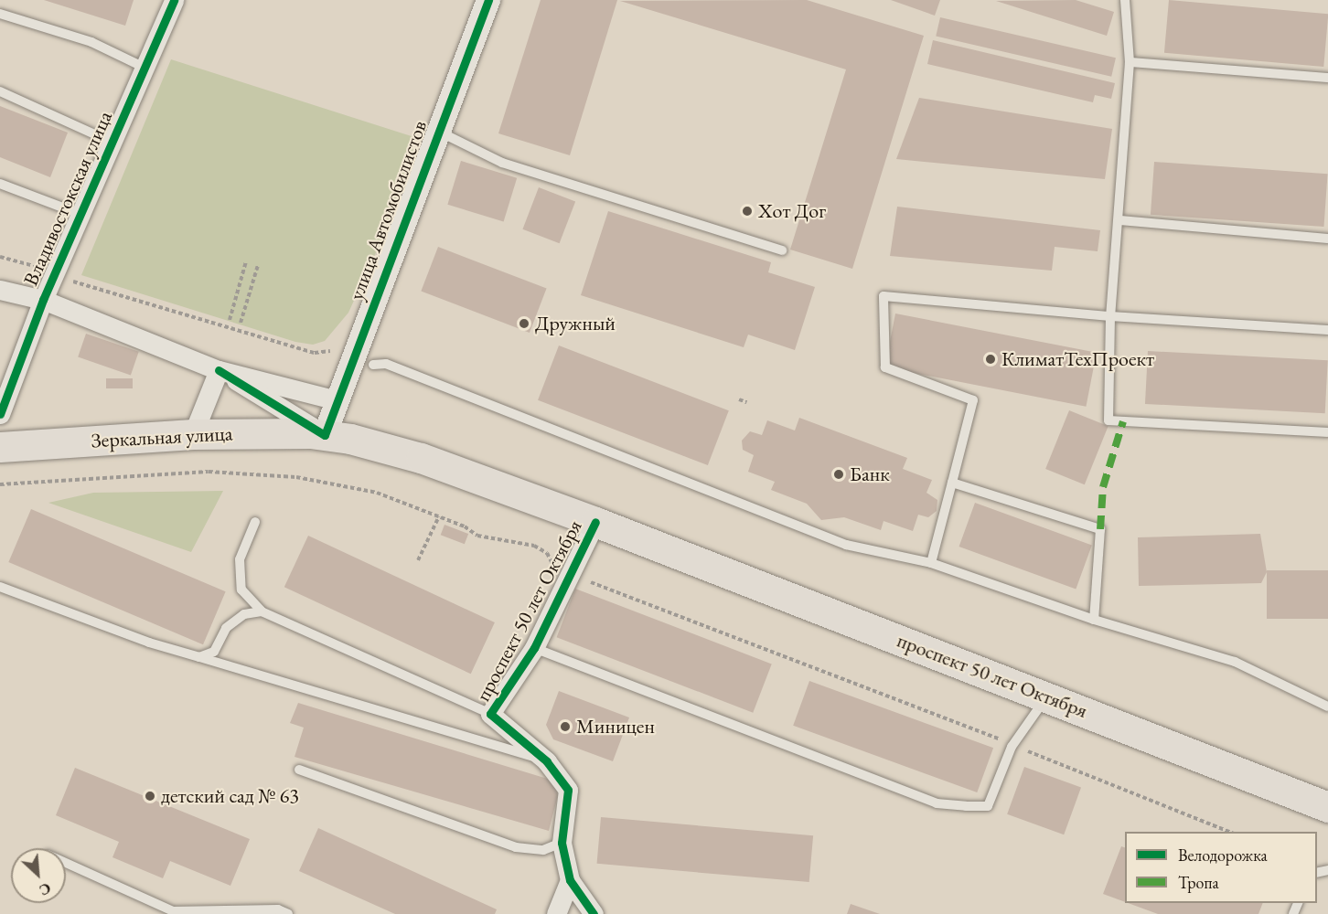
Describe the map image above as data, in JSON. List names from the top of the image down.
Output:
{
  "streets": {
    "main road": ["Зеркальная улица", "проспект 50 лет Октября"],
    "street": ["Владивостокская улица", "улица Автомобилистов"]
  },
  "crossings": [
    ["улица Автомобилистов", "Зеркальная улица"],
    ["улица Автомобилистов", "проспект 50 лет Октября"],
    ["Зеркальная улица", "проспект 50 лет Октября"]
  ],
  "places": [
    "Хот Дог",
    "Дружный",
    "КлиматТехПроект",
    "Банк",
    "Миницен",
    "детский сад № 63"
  ],
  "legend": ["Велодорожка", "Тропа"],
  "north": "bottom right"
}
